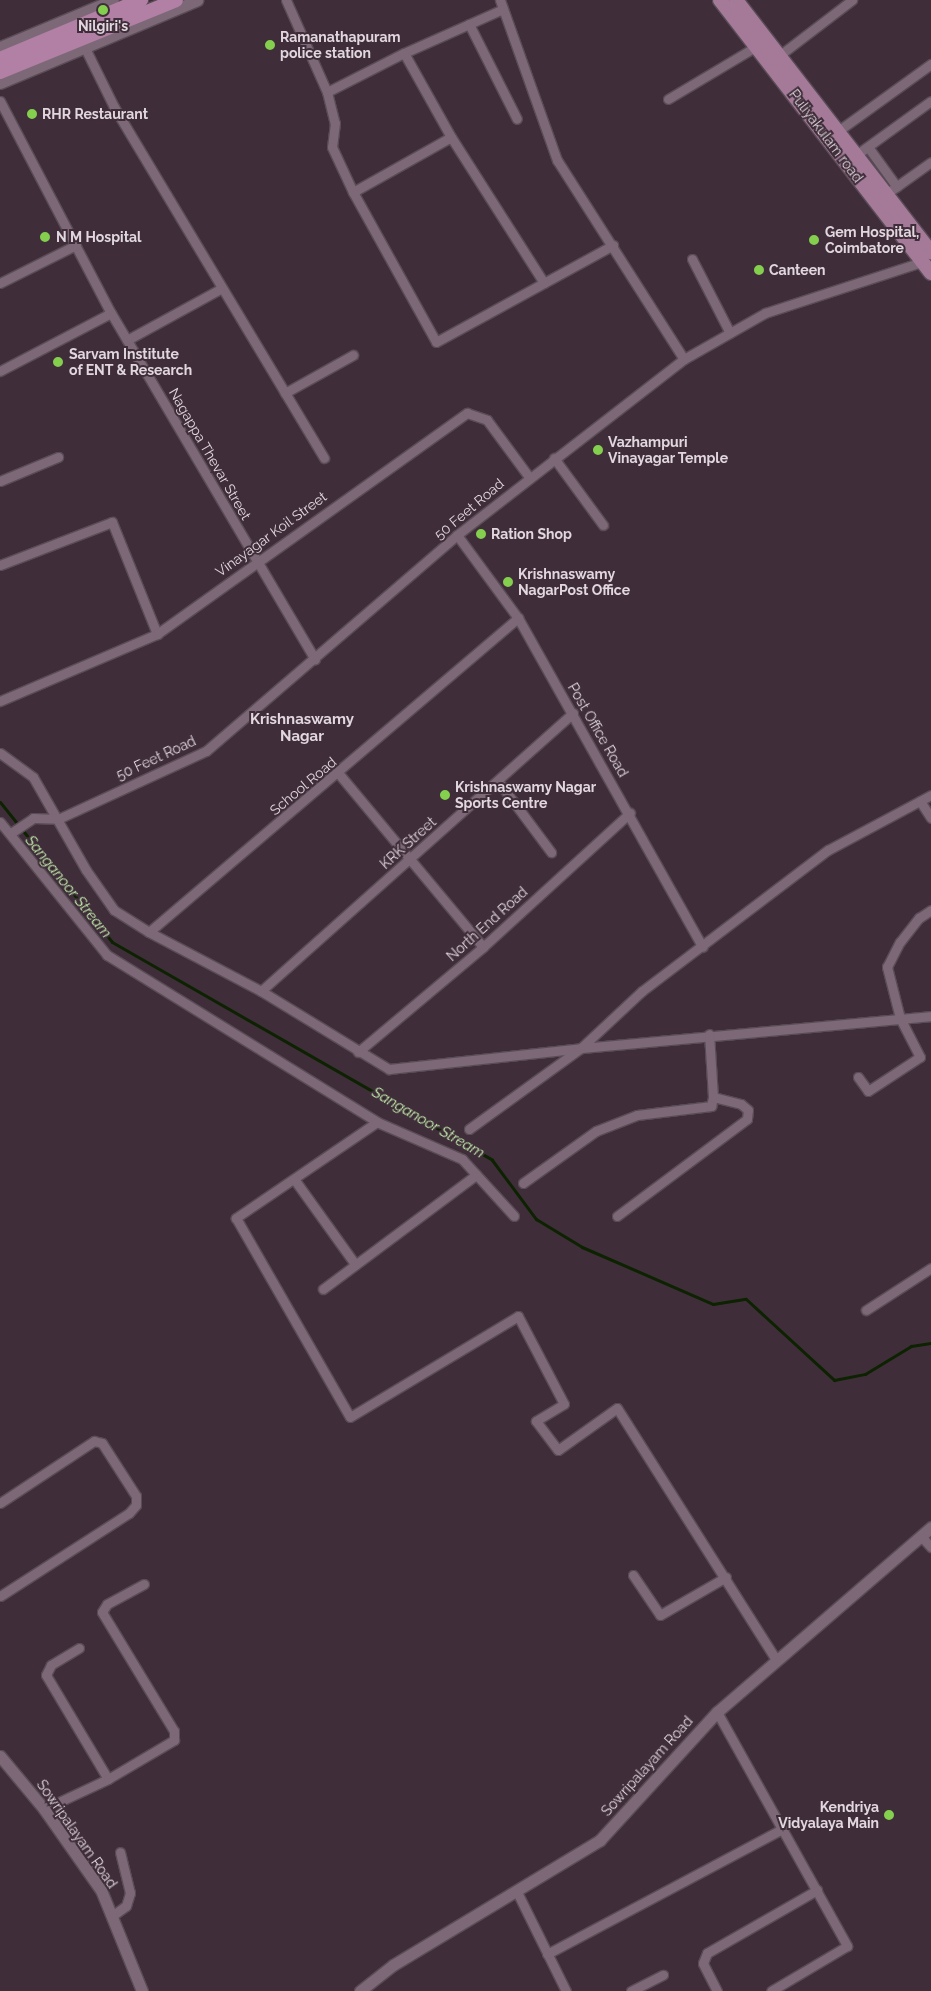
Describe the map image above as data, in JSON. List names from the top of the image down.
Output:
{
  "streets": {
    "main road": ["Puliyakulam road"],
    "street": [
      "Nagappa Thevar Street",
      "50 Feet Road",
      "Vinayagar Koil Street",
      "Post Office Road",
      "School Road",
      "KRK Street",
      "North End Road",
      "Sowripalayam Road"
    ]
  },
  "crossings": [
    ["Puliyakulam road", "50 Feet Road"],
    ["Nagappa Thevar Street", "50 Feet Road"],
    ["Nagappa Thevar Street", "Vinayagar Koil Street"],
    ["50 Feet Road", "Vinayagar Koil Street"],
    ["50 Feet Road", "Post Office Road"],
    ["Post Office Road", "School Road"],
    ["Post Office Road", "KRK Street"],
    ["Post Office Road", "North End Road"]
  ],
  "districts": ["Krishnaswamy Nagar"],
  "water": ["Sanganoor Stream"],
  "places": [
    "Nilgiri's",
    "Ramanathapuram police station",
    "RHR Restaurant",
    "N M Hospital",
    "Gem Hospital, Coimbatore",
    "Canteen",
    "Sarvam Institute of ENT & Research",
    "Vazhampuri Vinayagar Temple",
    "Ration Shop",
    "Krishnaswamy NagarPost Office",
    "Krishnaswamy Nagar Sports Centre",
    "Kendriya Vidyalaya Main"
  ]
}
